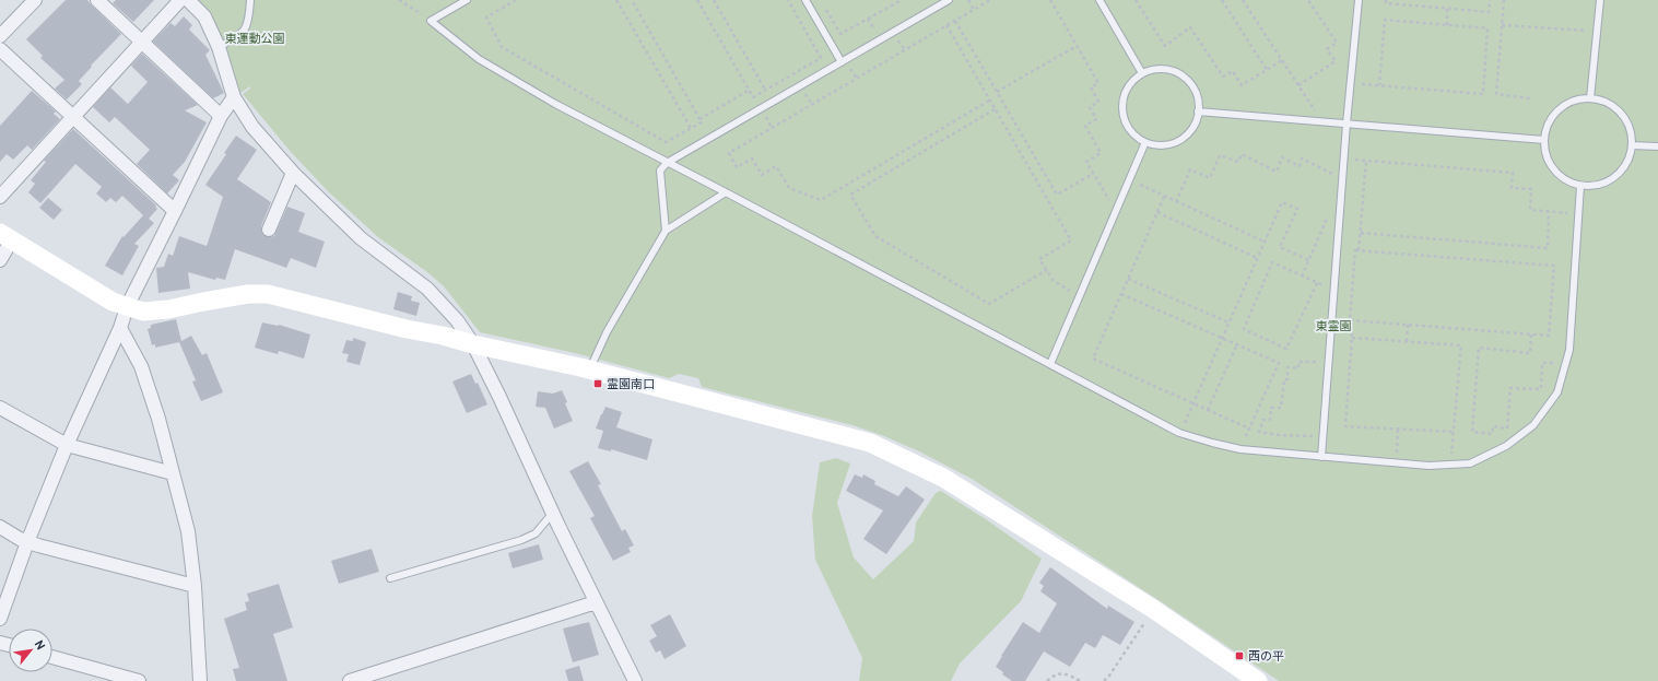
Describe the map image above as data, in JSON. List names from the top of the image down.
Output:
{
  "parks": ["東運動公園", "東霊園"],
  "places": {
    "transit": ["霊園南口", "西の平"]
  },
  "north": "top right"
}
